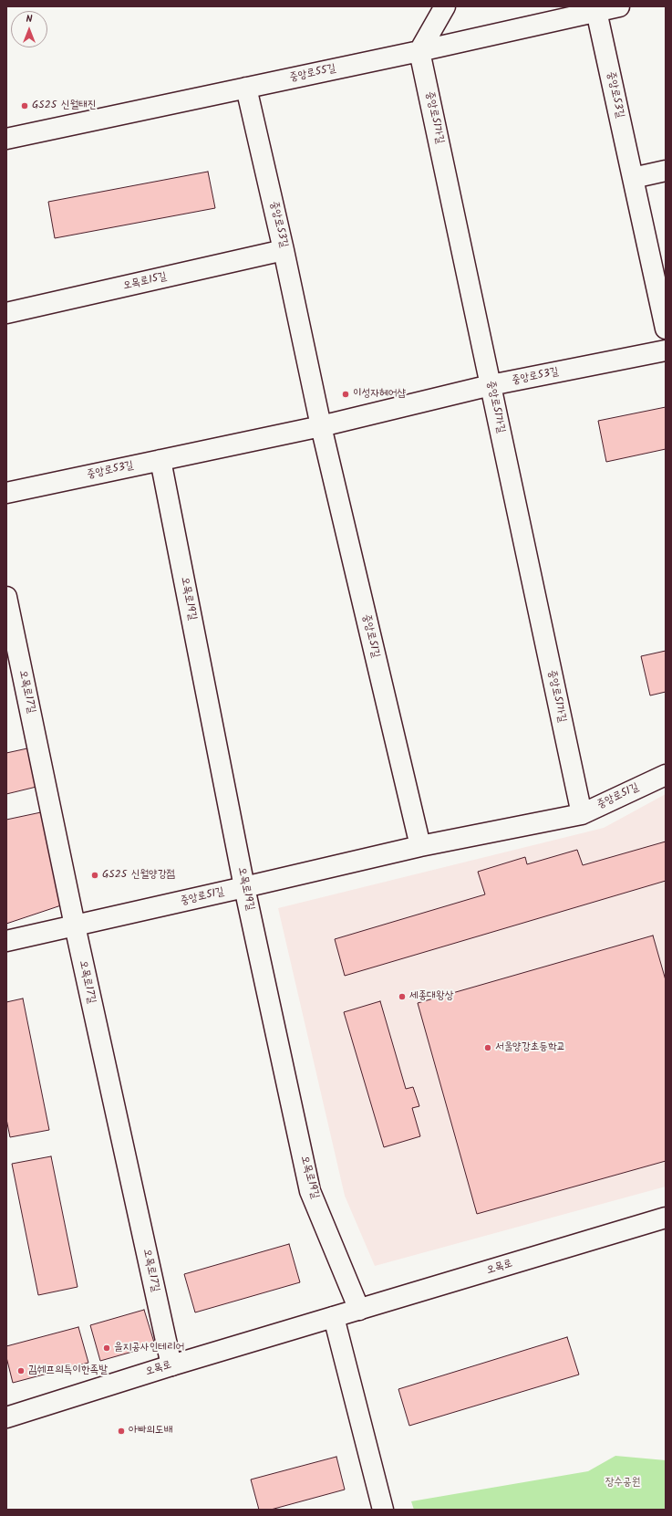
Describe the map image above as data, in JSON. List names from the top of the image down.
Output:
{
  "streets": {
    "street": [
      "중앙로55길",
      "중앙로53길",
      "중앙로51가길",
      "오목로15길",
      "오목로19길",
      "중앙로51길",
      "오목로17길",
      "오목로"
    ]
  },
  "crossings": [
    ["중앙로55길", "중앙로53길"],
    ["중앙로55길", "중앙로51가길"],
    ["중앙로53길", "중앙로51가길"],
    ["중앙로53길", "오목로15길"],
    ["중앙로53길", "오목로19길"],
    ["중앙로53길", "중앙로51길"],
    ["중앙로51가길", "중앙로51길"],
    ["오목로19길", "중앙로51길"],
    ["오목로19길", "오목로"],
    ["중앙로51길", "오목로17길"],
    ["오목로17길", "오목로"]
  ],
  "parks": ["장수공원"],
  "places": [
    "GS25 신월태진",
    "이성자헤어샵",
    "GS25 신월양강점",
    "세종대왕상",
    "서울양강초등학교",
    "을지공사인테리어",
    "김쉐프의특이한족발",
    "아빠의도배"
  ],
  "north": "top"
}
